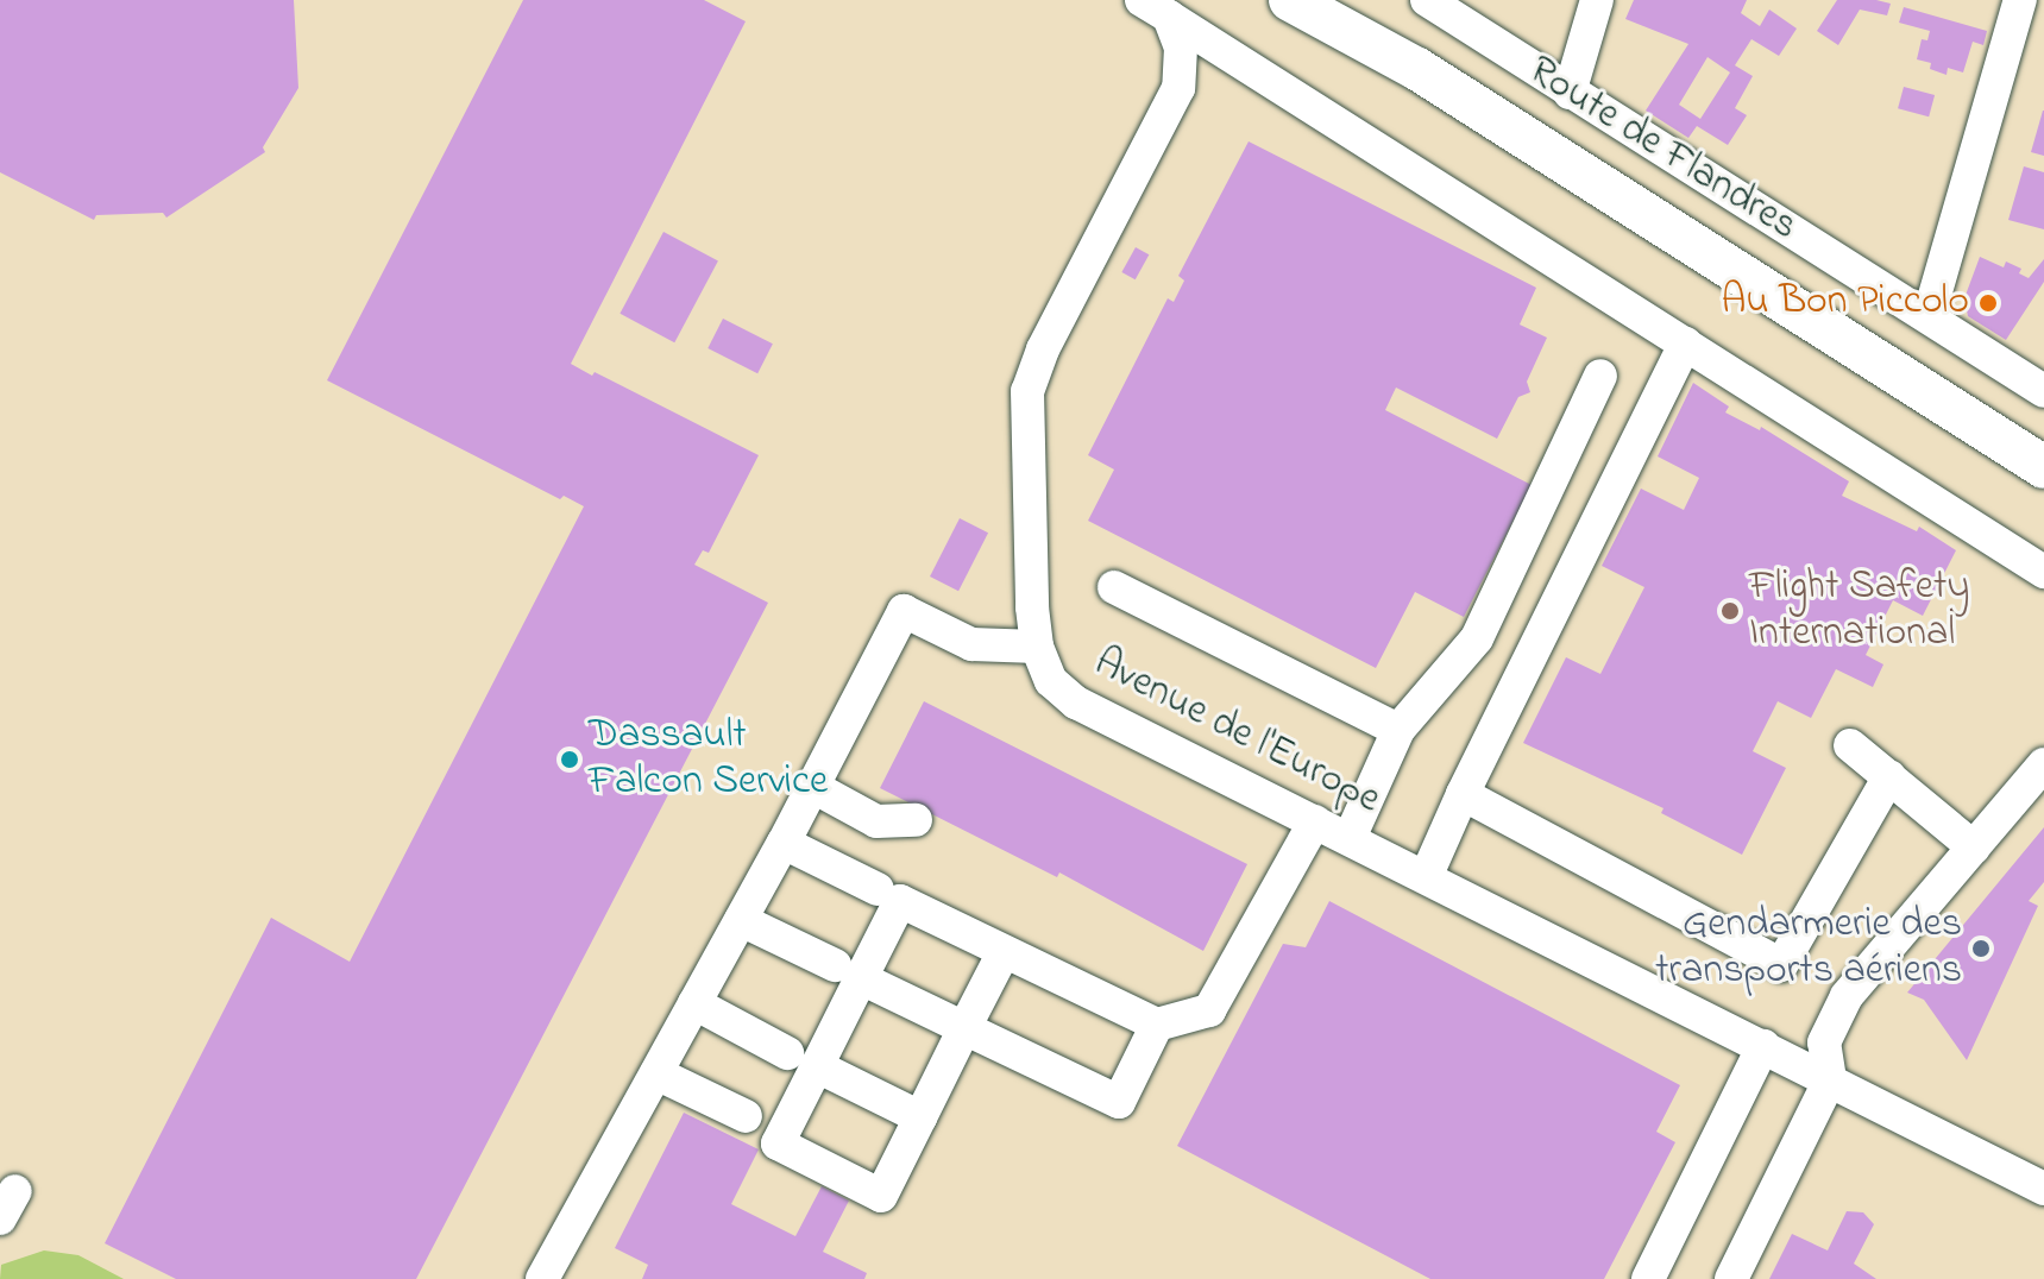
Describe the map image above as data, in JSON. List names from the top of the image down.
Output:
{
  "streets": {
    "main road": ["Route de Flandres"],
    "street": ["Avenue de l'Europe"]
  },
  "places": [
    "Au Bon Piccolo",
    "Flight Safety International",
    "Dassault Falcon Service",
    "Gendarmerie des transports aériens"
  ]
}
